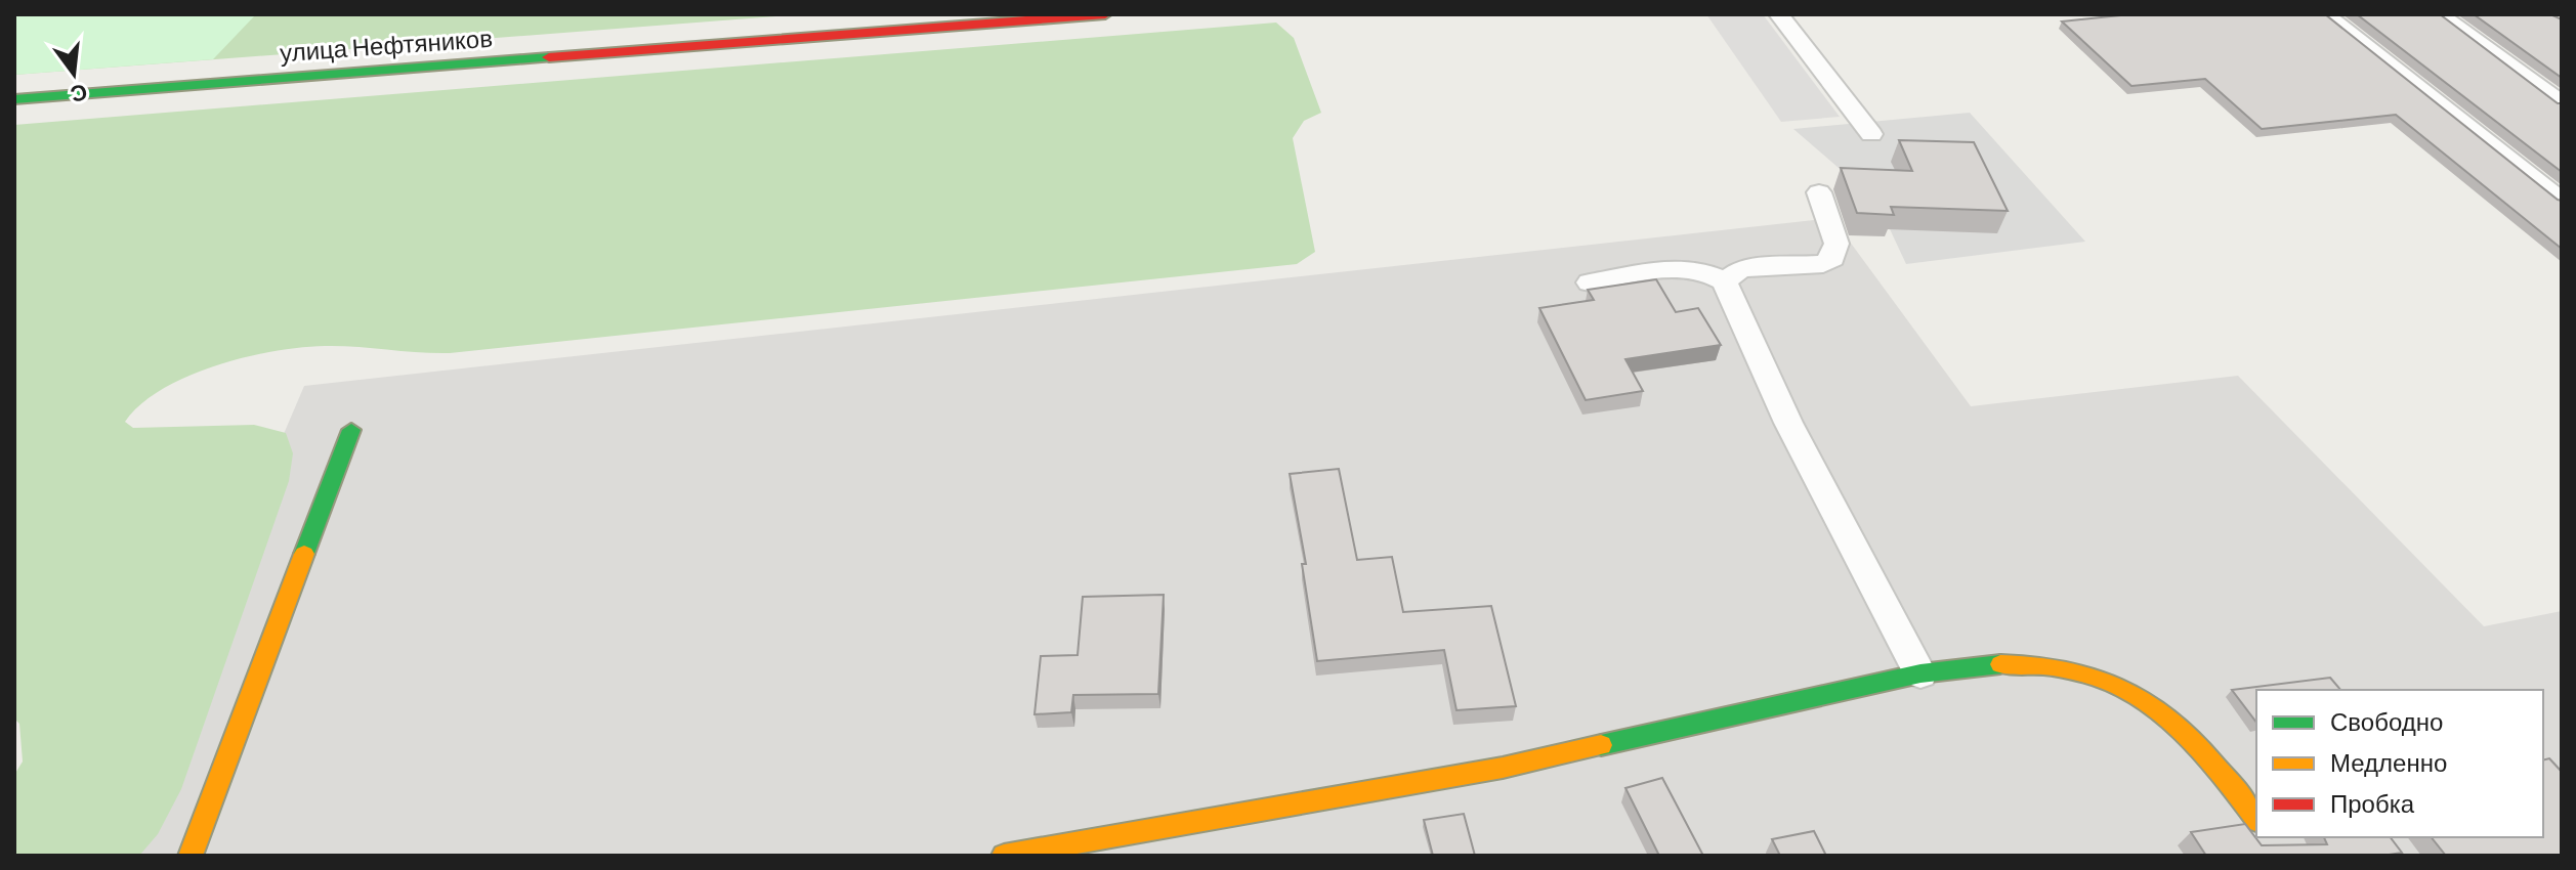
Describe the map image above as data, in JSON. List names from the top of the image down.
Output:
{
  "streets": {
    "street": ["улица Нефтяников"]
  },
  "legend": ["Свободно", "Медленно", "Пробка"],
  "north": "bottom"
}
